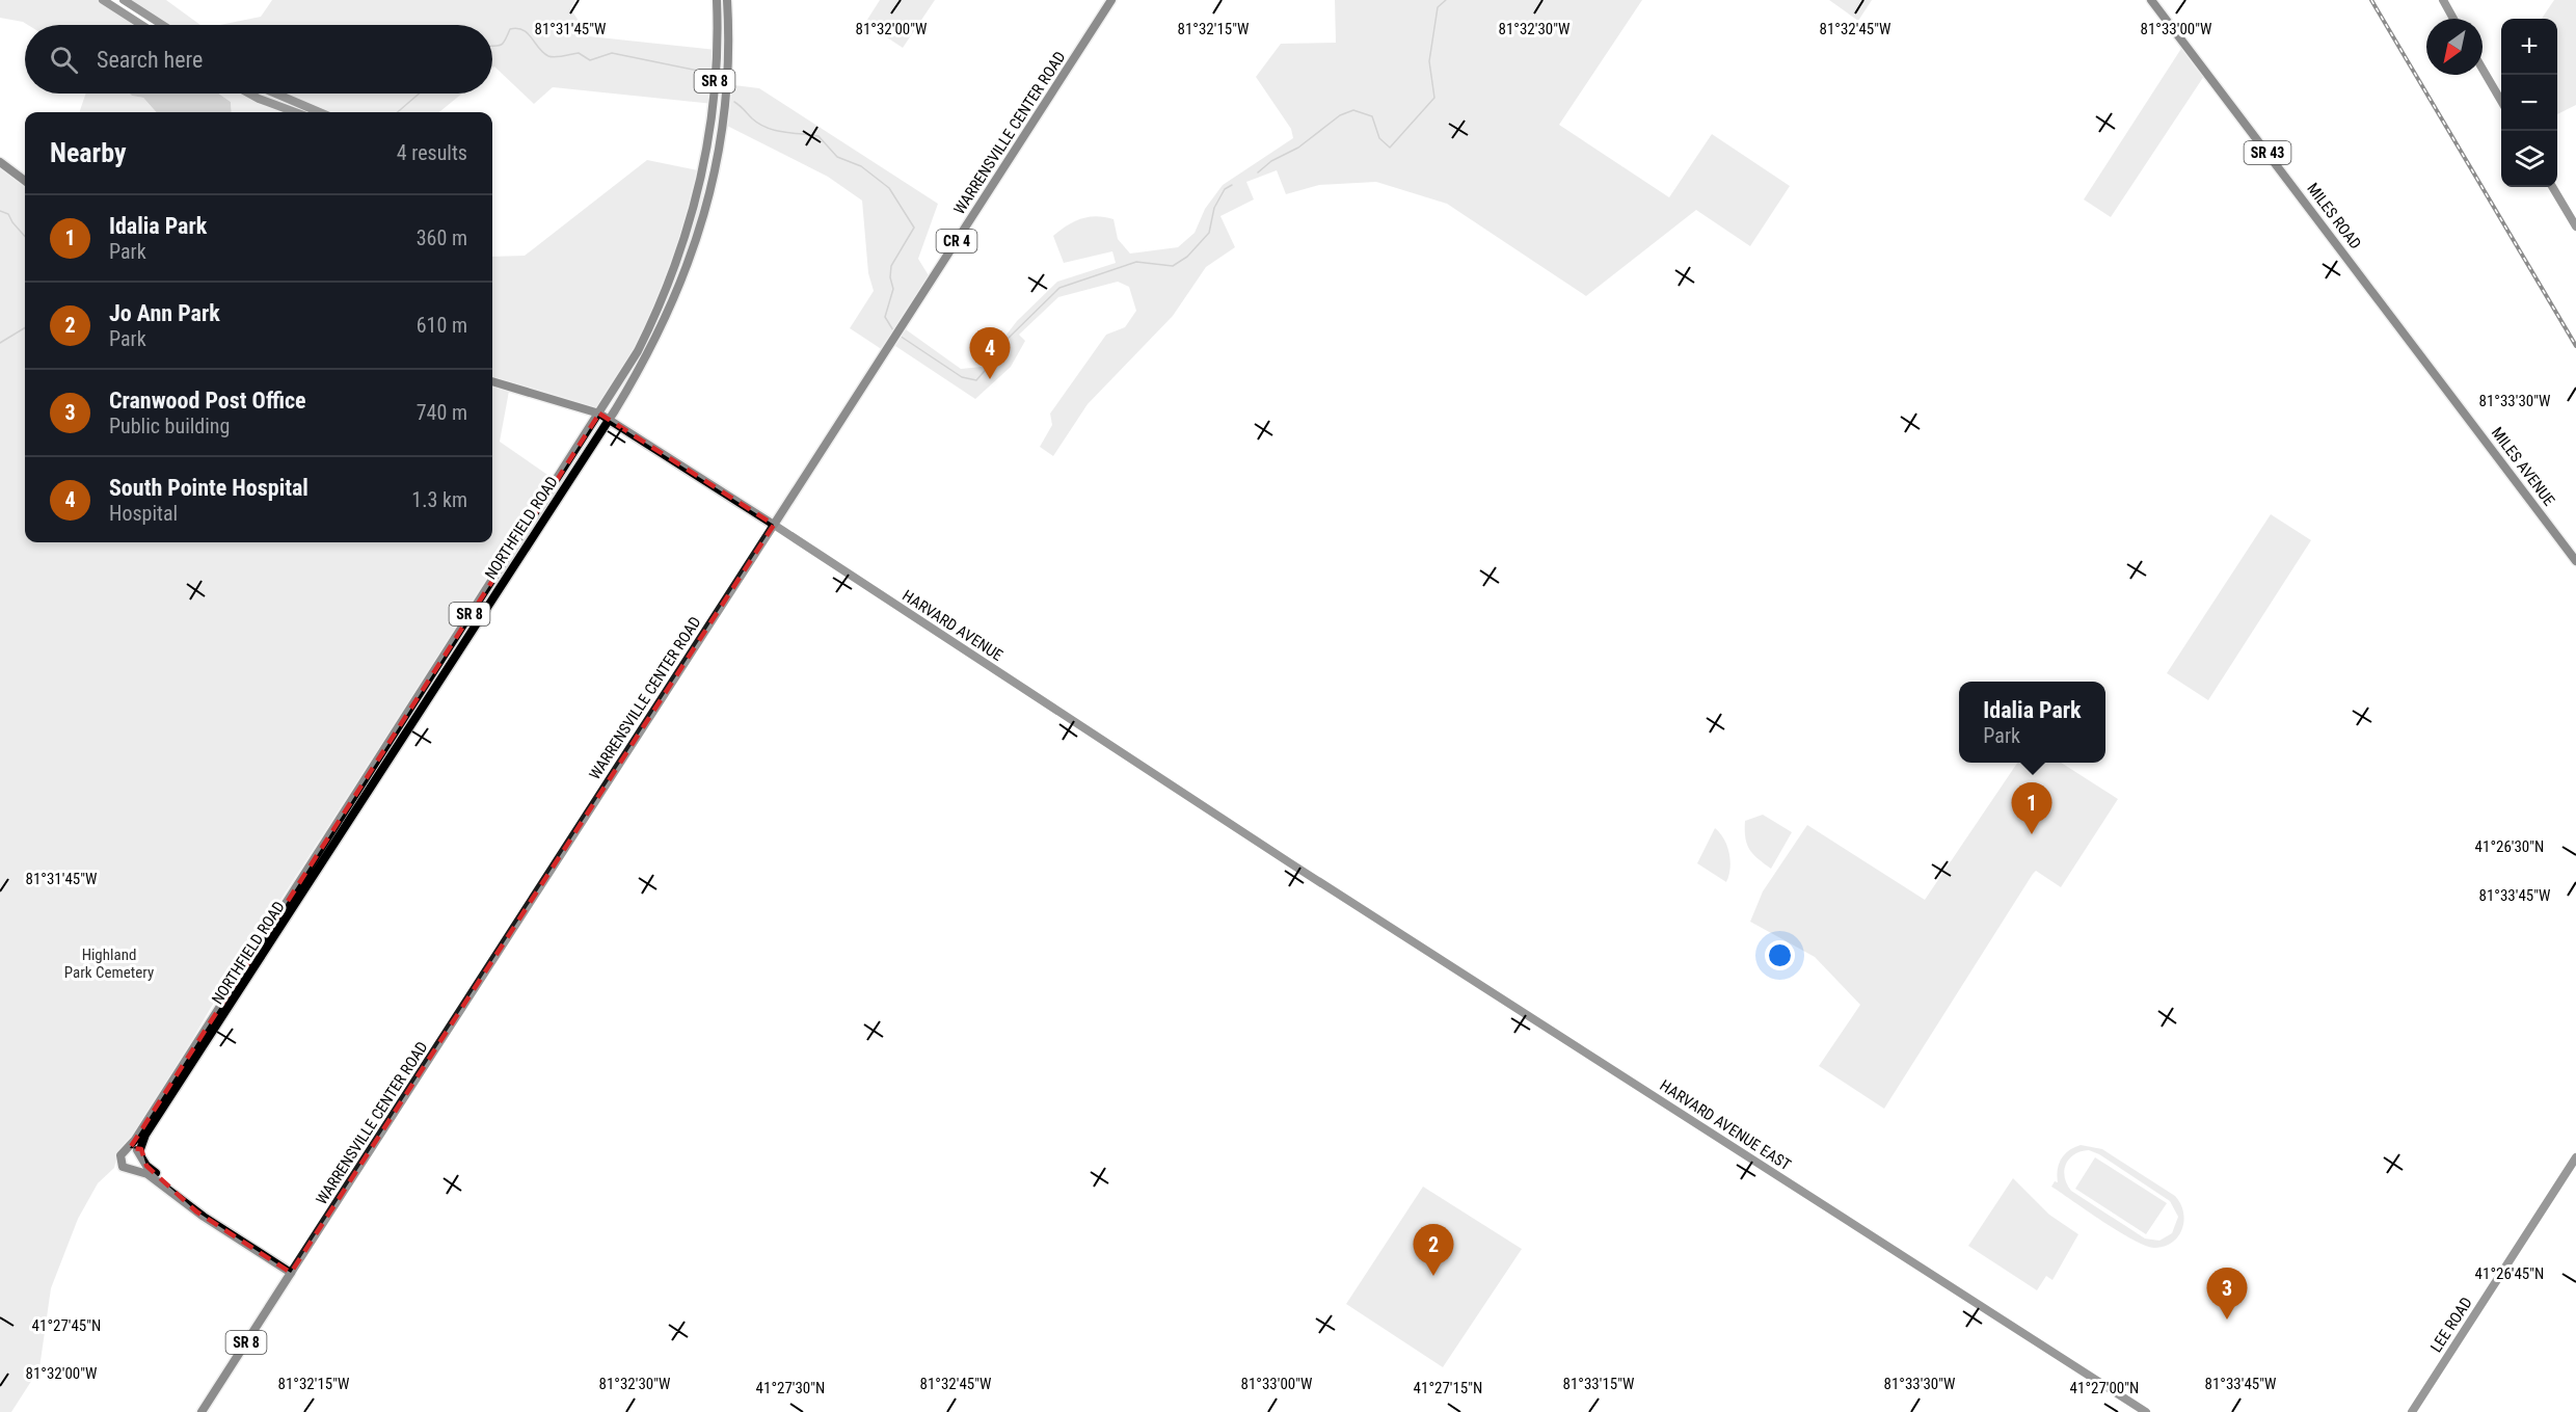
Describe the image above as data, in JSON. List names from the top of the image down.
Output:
{
  "streets": {
    "main road": [
      "SR 8",
      "WARRENSVILLE CENTER ROAD",
      "SR 43",
      "MILES ROAD",
      "CR 4",
      "MILES AVENUE",
      "NORTHFIELD ROAD",
      "HARVARD AVENUE",
      "HARVARD AVENUE EAST",
      "LEE ROAD"
    ]
  },
  "crossings": [
    ["WARRENSVILLE CENTER ROAD", "HARVARD AVENUE"],
    ["MILES ROAD", "MILES AVENUE"],
    ["NORTHFIELD ROAD", "HARVARD AVENUE"],
    ["HARVARD AVENUE", "HARVARD AVENUE EAST"]
  ],
  "parks": ["Highland Park Cemetery"],
  "north": "bottom left",
  "page": {
    "map_buttons": ["+", "−"],
    "search": "Search here",
    "heading": ["Nearby", "4 results"],
    "list": [
      {
        "mark": "1",
        "name": "Idalia Park",
        "note": "Park",
        "value": "360 m"
      },
      {
        "mark": "2",
        "name": "Jo Ann Park",
        "note": "Park",
        "value": "610 m"
      },
      {
        "mark": "3",
        "name": "Cranwood Post Office",
        "note": "Public building",
        "value": "740 m"
      },
      {
        "mark": "4",
        "name": "South Pointe Hospital",
        "note": "Hospital",
        "value": "1.3 km"
      }
    ],
    "pins": [
      "4",
      "1",
      "2",
      "3"
    ],
    "popup": ["Idalia Park", "Park"]
  },
  "coordinates": [
    "81°32'00\"W",
    "81°31'45\"W",
    "81°32'15\"W",
    "81°32'30\"W",
    "81°32'45\"W",
    "81°33'00\"W",
    "81°33'30\"W",
    "41°26'30\"N",
    "81°33'45\"W",
    "41°26'45\"N",
    "41°27'45\"N",
    "81°33'15\"W",
    "41°27'30\"N",
    "41°27'15\"N",
    "41°27'00\"N"
  ]
}
